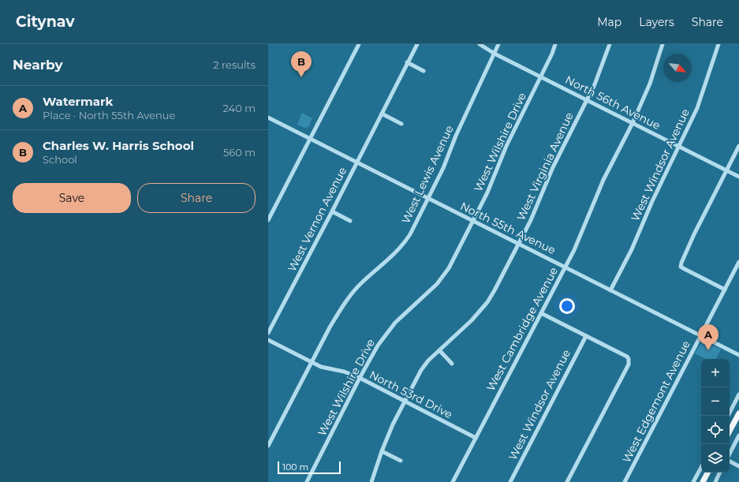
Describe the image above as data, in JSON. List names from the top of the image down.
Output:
{
  "streets": {
    "street": [
      "North 56th Avenue",
      "West Wilshire Drive",
      "West Windsor Avenue",
      "West Virginia Avenue",
      "West Lewis Avenue",
      "West Vernon Avenue",
      "North 55th Avenue",
      "West Cambridge Avenue",
      "North 53rd Drive",
      "West Edgemont Avenue"
    ]
  },
  "crossings": [
    ["North 56th Avenue", "West Wilshire Drive"],
    ["North 56th Avenue", "West Windsor Avenue"],
    ["North 56th Avenue", "West Virginia Avenue"],
    ["North 56th Avenue", "West Lewis Avenue"],
    ["North 56th Avenue", "West Cambridge Avenue"],
    ["West Wilshire Drive", "North 55th Avenue"],
    ["West Wilshire Drive", "North 53rd Drive"],
    ["West Windsor Avenue", "North 55th Avenue"],
    ["West Virginia Avenue", "North 55th Avenue"],
    ["West Virginia Avenue", "North 53rd Drive"],
    ["West Lewis Avenue", "North 55th Avenue"],
    ["West Lewis Avenue", "North 53rd Drive"],
    ["West Vernon Avenue", "North 55th Avenue"],
    ["North 55th Avenue", "West Cambridge Avenue"],
    ["North 55th Avenue", "West Edgemont Avenue"],
    ["West Cambridge Avenue", "North 53rd Drive"]
  ],
  "scale_bar": "100 m",
  "north": "bottom right",
  "page": {
    "header": "Citynav",
    "nav": ["Map", "Layers", "Share"],
    "heading": ["Nearby", "2 results"],
    "pins": ["B", "A"],
    "list": [
      {
        "mark": "A",
        "name": "Watermark",
        "note": "Place · North 55th Avenue",
        "value": "240 m"
      },
      {
        "mark": "B",
        "name": "Charles W. Harris School",
        "note": "School",
        "value": "560 m"
      }
    ],
    "buttons": ["Save", "Share"],
    "map_buttons": ["+", "−"],
    "scale": "100 m"
  }
}
